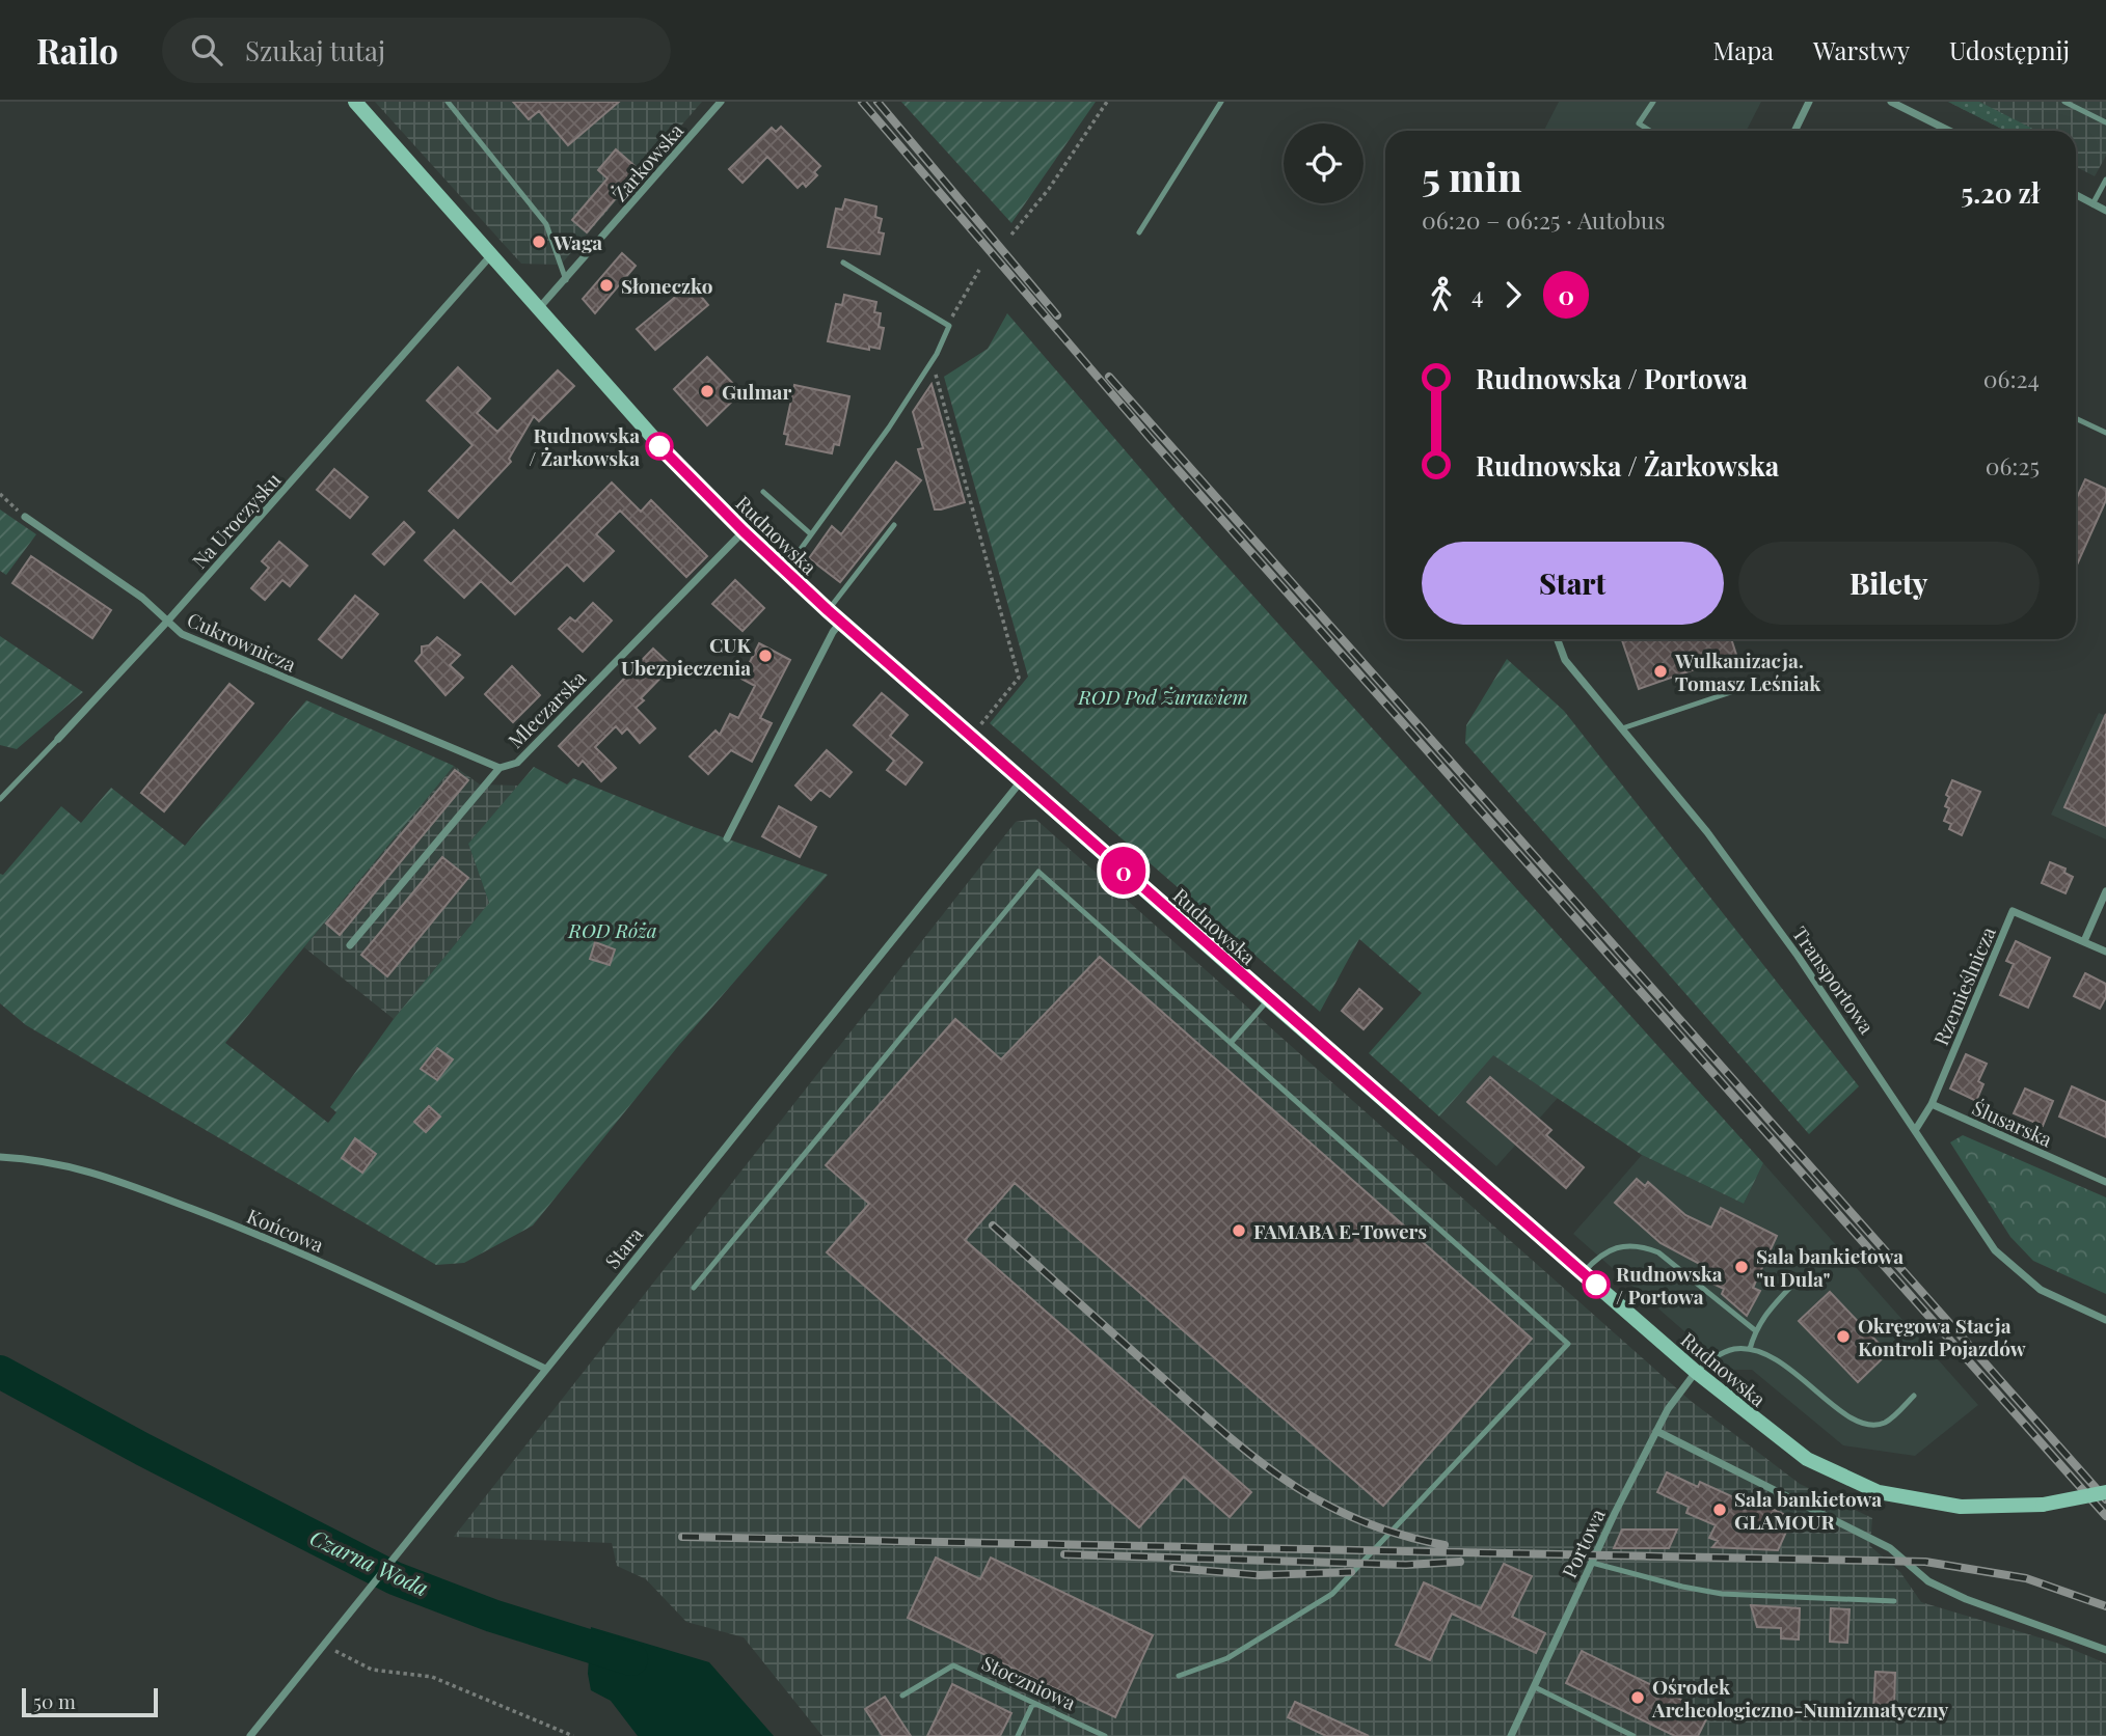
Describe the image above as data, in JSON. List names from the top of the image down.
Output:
{
  "streets": {
    "main road": ["Rudnowska"],
    "street": [
      "Żarkowska",
      "Na Uroczysku",
      "Cukrownicza",
      "Mleczarska",
      "Transportowa",
      "Rzemieślnicza",
      "Ślusarska",
      "Końcowa",
      "Stara",
      "Portowa"
    ],
    "lane": ["Stoczniowa"]
  },
  "crossings": [
    ["Żarkowska", "Rudnowska"],
    ["Na Uroczysku", "Rudnowska"],
    ["Na Uroczysku", "Cukrownicza"],
    ["Rudnowska", "Mleczarska"],
    ["Rudnowska", "Stara"],
    ["Rudnowska", "Portowa"],
    ["Cukrownicza", "Mleczarska"],
    ["Rzemieślnicza", "Ślusarska"],
    ["Końcowa", "Stara"]
  ],
  "water": ["Czarna Woda"],
  "parks": ["ROD Pod Żurawiem", "ROD Róża"],
  "places": [
    "Waga",
    "Słoneczko",
    "Gulmar",
    "Rudnowska / Żarkowska",
    "CUK Ubezpieczenia",
    "Wulkanizacja. Tomasz Leśniak",
    "FAMABA E-Towers",
    "Sala bankietowa \"u Dula\"",
    "Rudnowska / Portowa",
    "Okręgowa Stacja Kontroli Pojazdów",
    "Sala bankietowa GLAMOUR",
    "Ośrodek Archeologiczno-Numizmatyczny"
  ],
  "lines": ["bus line 0"],
  "scale_bar": "50 m",
  "page": {
    "header": "Railo",
    "search": "Szukaj tutaj",
    "nav": ["Mapa", "Warstwy", "Udostępnij"],
    "on_map": "0",
    "heading": ["5 min", "06:20 – 06:25 · Autobus", "5.20 zł"],
    "legs": ["4", "0"],
    "list": [
      {
        "name": "Rudnowska / Portowa",
        "value": "06:24"
      },
      {
        "name": "Rudnowska / Żarkowska",
        "value": "06:25"
      }
    ],
    "buttons": ["Start", "Bilety"],
    "scale": "50 m"
  }
}
